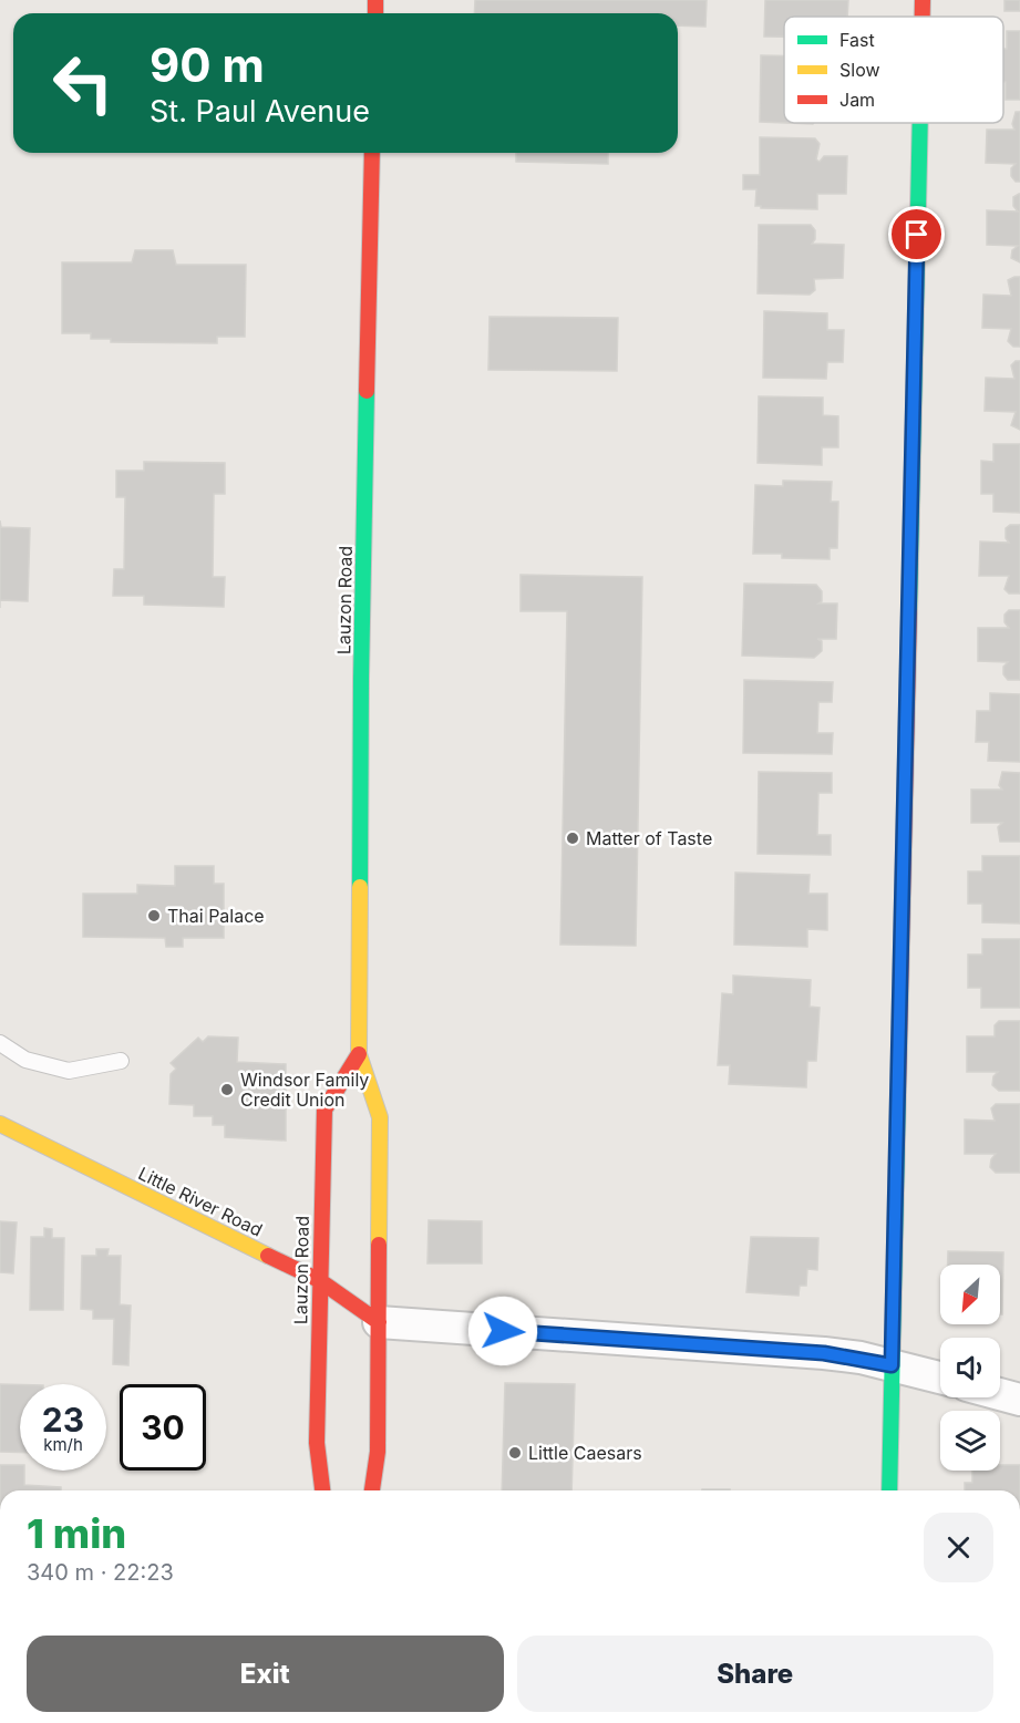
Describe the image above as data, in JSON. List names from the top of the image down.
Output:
{
  "streets": {
    "street": ["Lauzon Road", "Little River Road"]
  },
  "crossings": [
    ["Lauzon Road", "Little River Road"]
  ],
  "places": [
    "Matter of Taste",
    "Thai Palace",
    "Windsor Family Credit Union",
    "Little Caesars"
  ],
  "legend": ["Fast", "Slow", "Jam"],
  "north": "bottom left",
  "page": {
    "turn": ["90 m", "St. Paul Avenue"],
    "speed": "23 km/h",
    "limit": "30",
    "heading": ["1 min", "340 m · 22:23"],
    "buttons": ["Exit", "Share"]
  }
}
